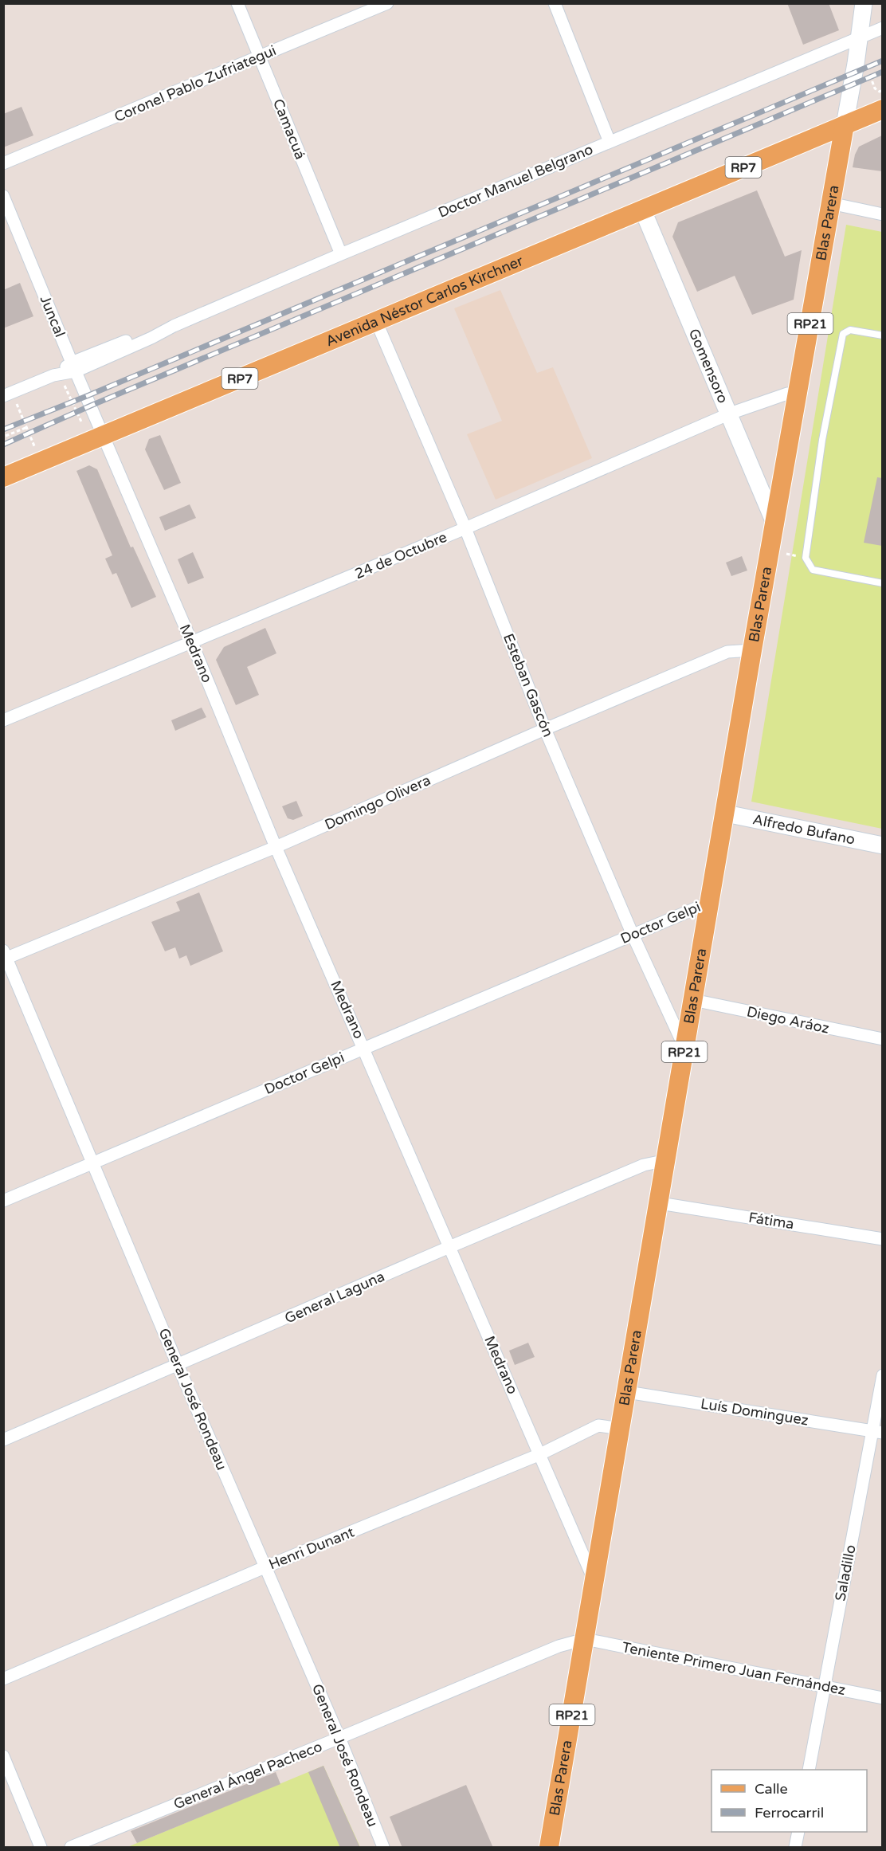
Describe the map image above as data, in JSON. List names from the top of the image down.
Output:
{
  "streets": {
    "main road": [
      "RP7",
      "Blas Parera",
      "Avenida Néstor Carlos Kirchner",
      "RP21"
    ],
    "street": [
      "Coronel Pablo Zufriategui",
      "Camacuá",
      "Doctor Manuel Belgrano",
      "Juncal",
      "Gomensoro",
      "24 de Octubre",
      "Medrano",
      "Esteban Gascón",
      "Domingo Olivera",
      "Alfredo Bufano",
      "Doctor Gelpi",
      "Diego Aráoz",
      "Fátima",
      "General Laguna",
      "General José Rondeau",
      "Luís Dominguez",
      "Henri Dunant",
      "Saladillo",
      "Teniente Primero Juan Fernández",
      "General Ángel Pacheco"
    ]
  },
  "crossings": [
    ["Coronel Pablo Zufriategui", "Camacuá"],
    ["Camacuá", "Doctor Manuel Belgrano"],
    ["RP7", "Blas Parera"],
    ["RP7", "Avenida Néstor Carlos Kirchner"],
    ["Doctor Manuel Belgrano", "Juncal"],
    ["Blas Parera", "Avenida Néstor Carlos Kirchner"],
    ["Blas Parera", "Gomensoro"],
    ["Blas Parera", "24 de Octubre"],
    ["Blas Parera", "Medrano"],
    ["Blas Parera", "Esteban Gascón"],
    ["Blas Parera", "Domingo Olivera"],
    ["Blas Parera", "Alfredo Bufano"],
    ["Blas Parera", "Doctor Gelpi"],
    ["Blas Parera", "Diego Aráoz"],
    ["Blas Parera", "Fátima"],
    ["Blas Parera", "General Laguna"],
    ["Blas Parera", "Luís Dominguez"],
    ["Blas Parera", "Henri Dunant"],
    ["Blas Parera", "Teniente Primero Juan Fernández"],
    ["Blas Parera", "General Ángel Pacheco"],
    ["Avenida Néstor Carlos Kirchner", "Juncal"],
    ["Avenida Néstor Carlos Kirchner", "Gomensoro"],
    ["Avenida Néstor Carlos Kirchner", "Medrano"],
    ["Avenida Néstor Carlos Kirchner", "Esteban Gascón"],
    ["Juncal", "Medrano"],
    ["Gomensoro", "24 de Octubre"],
    ["24 de Octubre", "Medrano"],
    ["24 de Octubre", "Esteban Gascón"],
    ["Medrano", "Domingo Olivera"],
    ["Medrano", "Doctor Gelpi"],
    ["Medrano", "General Laguna"],
    ["Medrano", "Henri Dunant"],
    ["Esteban Gascón", "Domingo Olivera"],
    ["Esteban Gascón", "Doctor Gelpi"],
    ["Domingo Olivera", "General José Rondeau"],
    ["Doctor Gelpi", "General José Rondeau"],
    ["General Laguna", "General José Rondeau"],
    ["General José Rondeau", "Henri Dunant"],
    ["General José Rondeau", "General Ángel Pacheco"],
    ["Luís Dominguez", "Saladillo"],
    ["Saladillo", "Teniente Primero Juan Fernández"],
    ["Teniente Primero Juan Fernández", "General Ángel Pacheco"]
  ],
  "legend": ["Calle", "Ferrocarril"]
}
